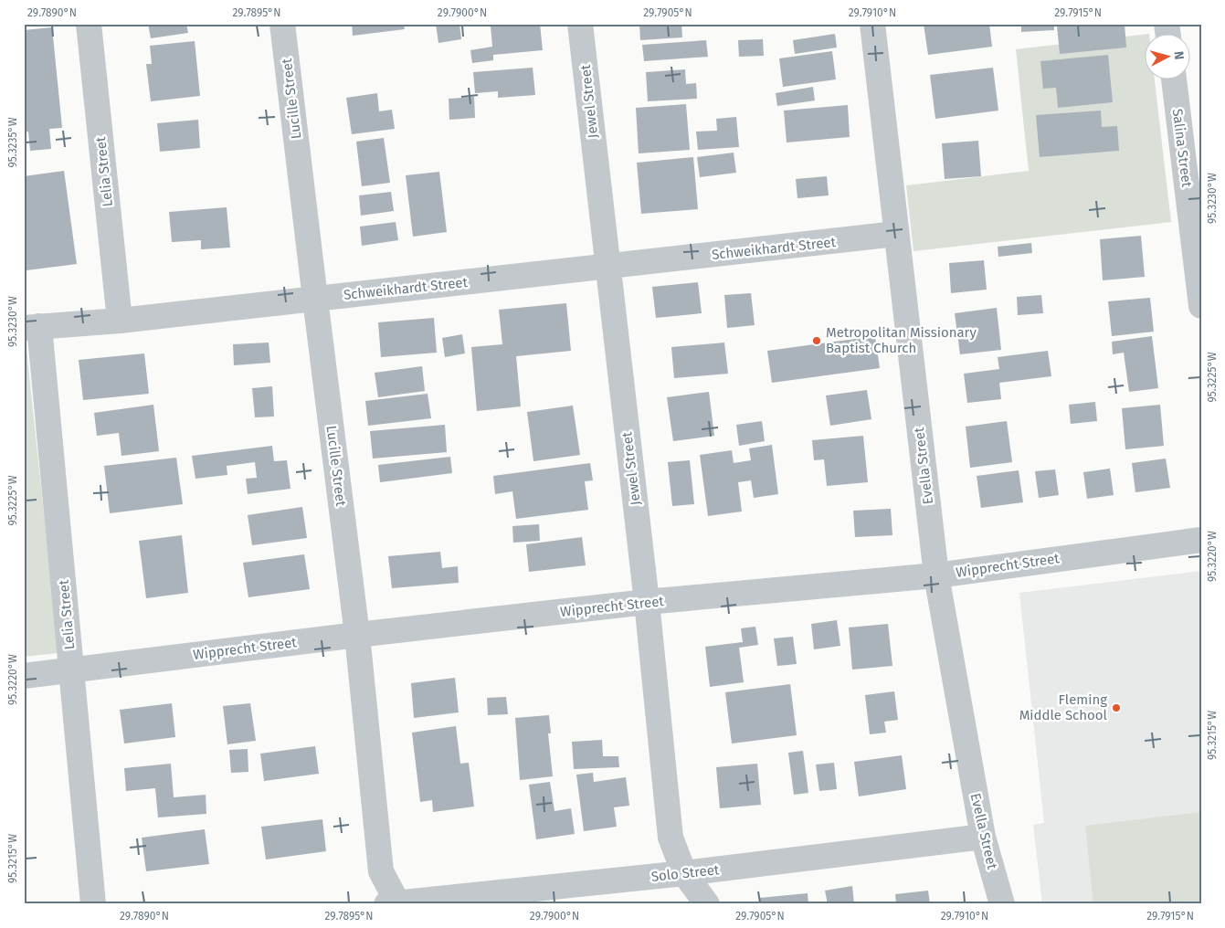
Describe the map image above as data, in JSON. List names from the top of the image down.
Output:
{
  "streets": {
    "street": [
      "Lucille Street",
      "Jewel Street",
      "Salina Street",
      "Lelia Street",
      "Schweikhardt Street",
      "Evella Street",
      "Wipprecht Street",
      "Solo Street"
    ]
  },
  "crossings": [
    ["Lucille Street", "Schweikhardt Street"],
    ["Lucille Street", "Wipprecht Street"],
    ["Lucille Street", "Solo Street"],
    ["Jewel Street", "Schweikhardt Street"],
    ["Jewel Street", "Wipprecht Street"],
    ["Jewel Street", "Solo Street"],
    ["Lelia Street", "Schweikhardt Street"],
    ["Lelia Street", "Wipprecht Street"],
    ["Schweikhardt Street", "Evella Street"],
    ["Evella Street", "Wipprecht Street"],
    ["Evella Street", "Solo Street"]
  ],
  "places": ["Metropolitan Missionary Baptist Church", "Fleming Middle School"],
  "north": "right",
  "coordinates": [
    "29.7890°N",
    "29.7895°N",
    "29.7900°N",
    "29.7905°N",
    "29.7910°N",
    "29.7915°N",
    "95.3235°W",
    "95.3230°W",
    "95.3225°W",
    "95.3220°W",
    "95.3215°W"
  ]
}
